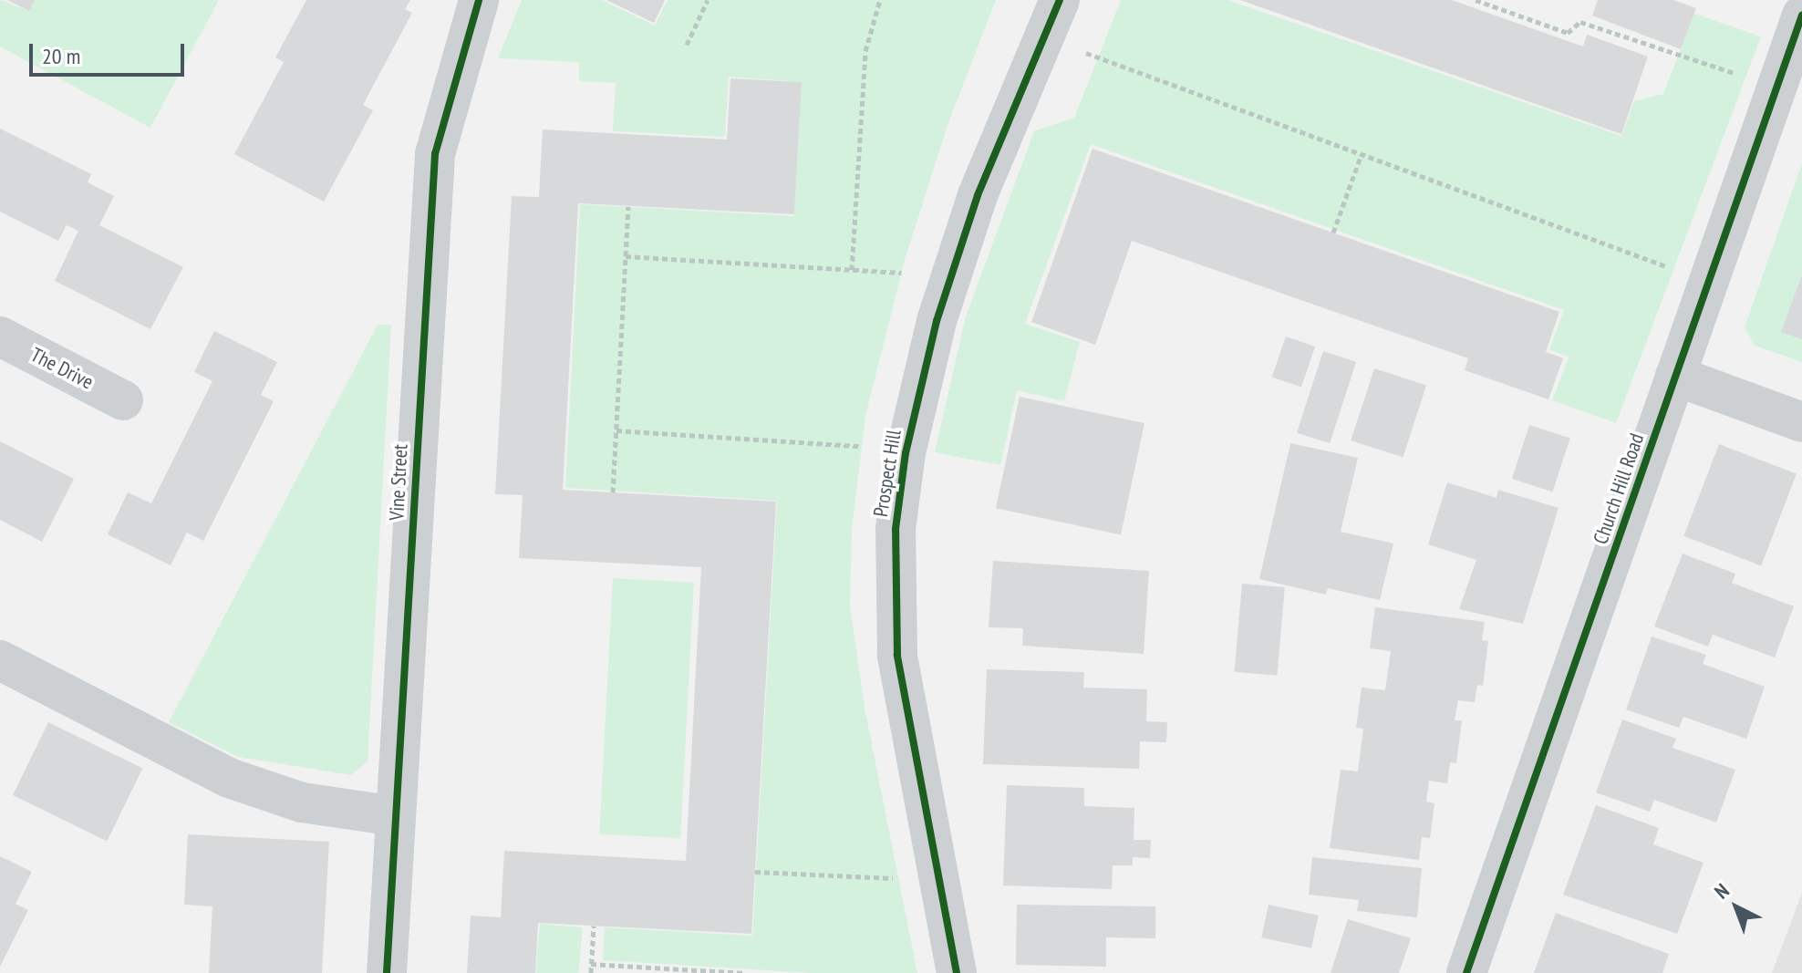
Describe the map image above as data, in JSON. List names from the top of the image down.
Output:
{
  "streets": {
    "street": [
      "The Drive",
      "Prospect Hill",
      "Vine Street",
      "Church Hill Road"
    ]
  },
  "scale_bar": "20 m",
  "north": "top left"
}
